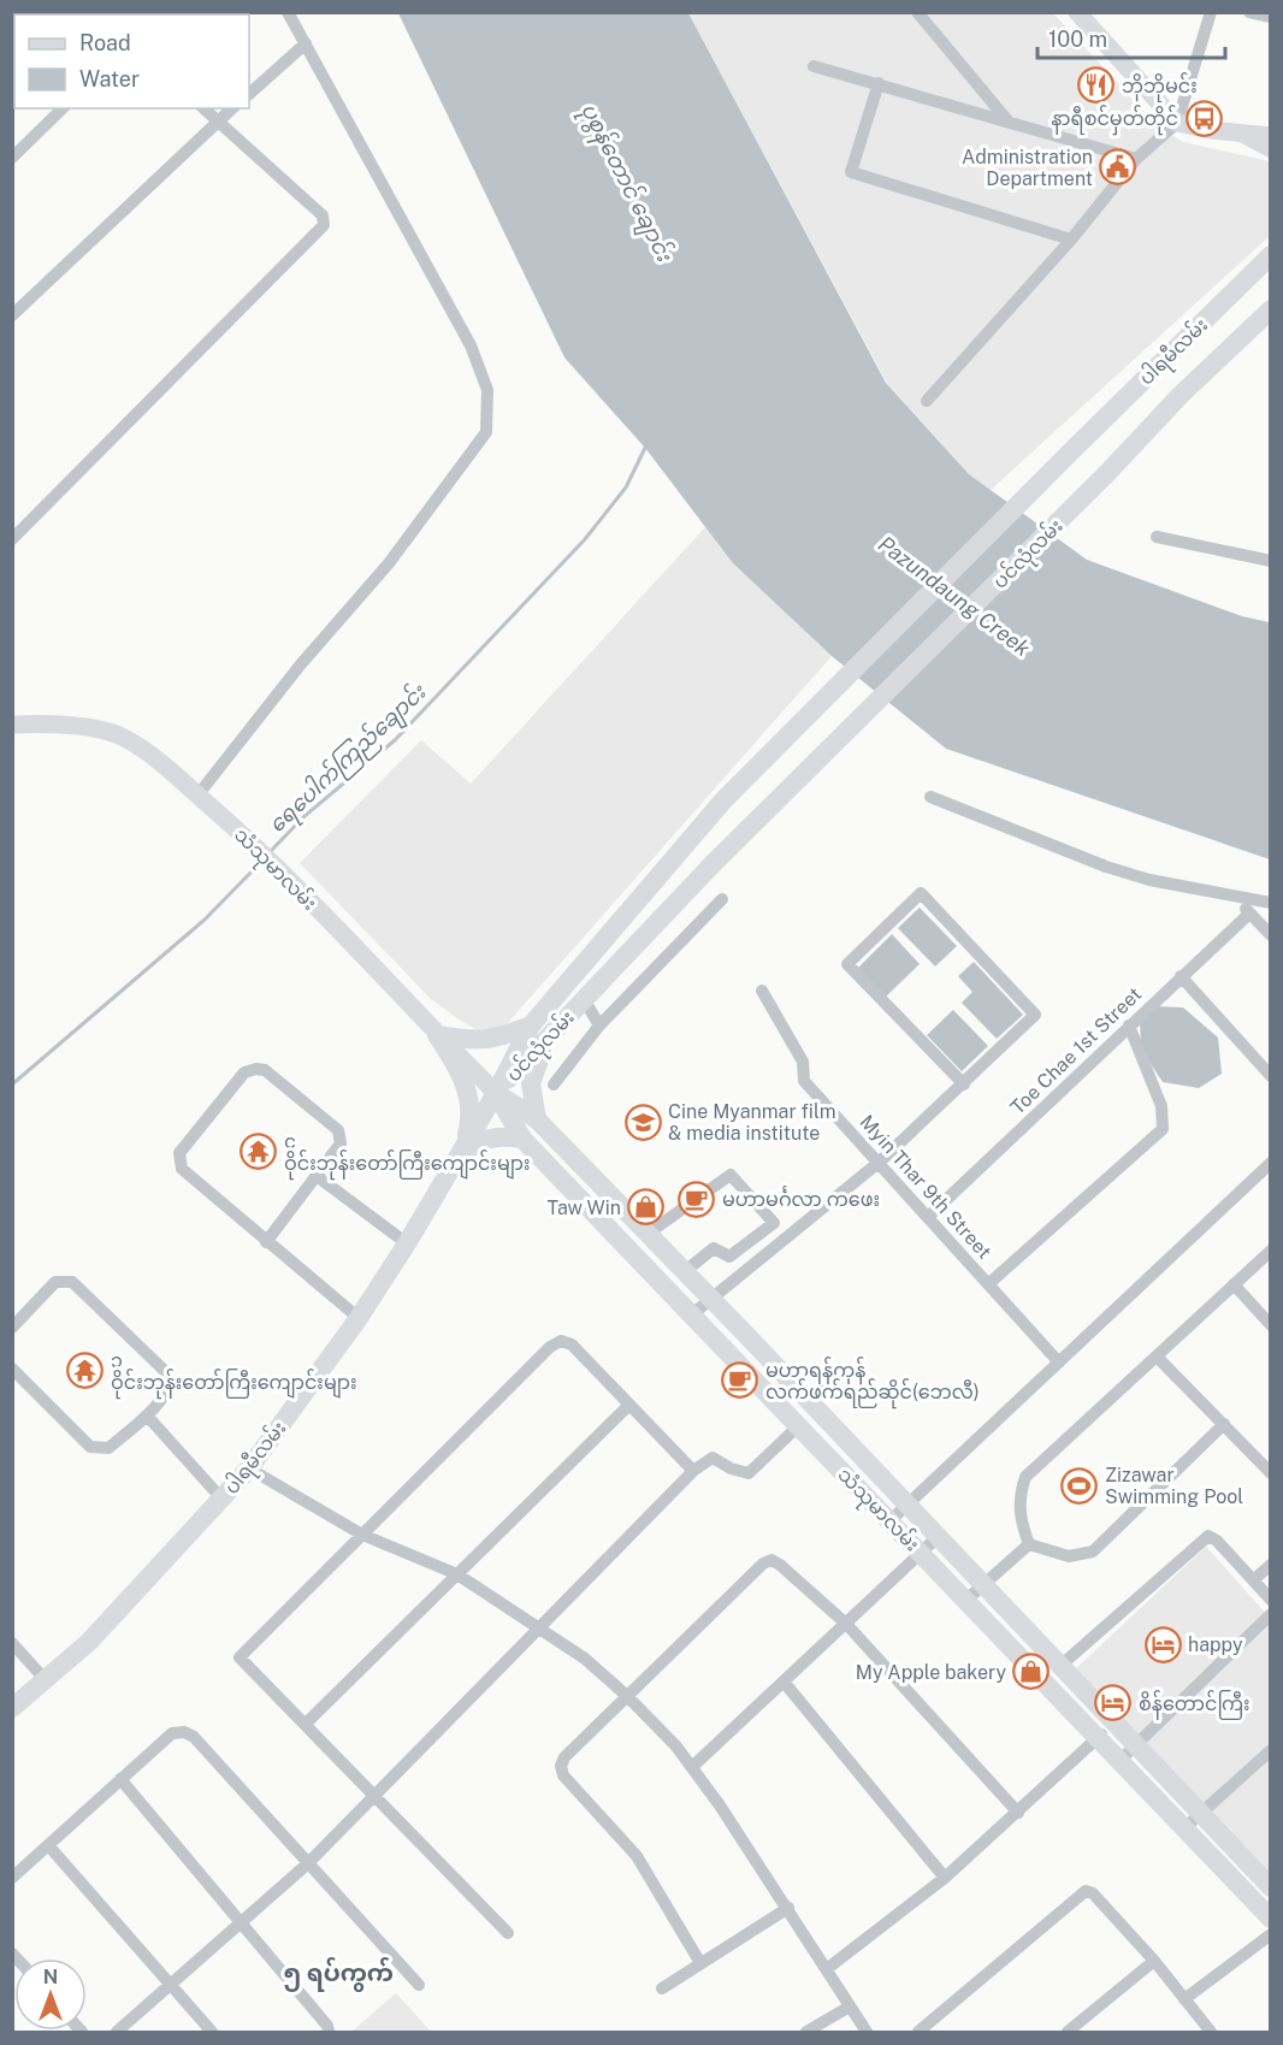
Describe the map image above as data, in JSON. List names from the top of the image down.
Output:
{
  "streets": {
    "main road": ["ပါရမီလမ်း", "ပင်လုံလမ်း", "သံသုမာလမ်း"],
    "street": ["Toe Chae 1st Street", "Myin Thar 9th Street"]
  },
  "crossings": [
    ["ပါရမီလမ်း", "ပင်လုံလမ်း"],
    ["ပါရမီလမ်း", "သံသုမာလမ်း"],
    ["ပင်လုံလမ်း", "သံသုမာလမ်း"],
    ["Toe Chae 1st Street", "Myin Thar 9th Street"]
  ],
  "districts": ["၅ ရပ်ကွက်"],
  "water": ["ပုစွန်တောင် ချောင်း", "Pazundaung Creek", "ရေပေါက်ကြည်ချောင်း"],
  "places": {
    "restaurant": ["ဘိုဘိုမင်း"],
    "bus stop": ["နာရီစင်မှတ်တိုင်"],
    "public building": ["Administration Department"],
    "school or university": ["Cine Myanmar film & media institute"],
    "temple": ["၄ ဝိုင်းဘုန်းတော်ကြီးကျောင်းများ", "၃ ဝိုင်းဘုန်းတော်ကြီးကျောင်းများ"],
    "cafe": ["မဟာမင်္ဂလာ ကဖေး", "မဟာရန်ကုန် လက်ဖက်ရည်ဆိုင်(ဘေလီ)"],
    "shop": ["Taw Win", "My Apple bakery"],
    "sports": ["Zizawar Swimming Pool"],
    "hotel": ["happy", "စိန်တောင်ကြီး"]
  },
  "legend": ["Road", "Water"],
  "scale_bar": "100 m",
  "north": "top"
}
